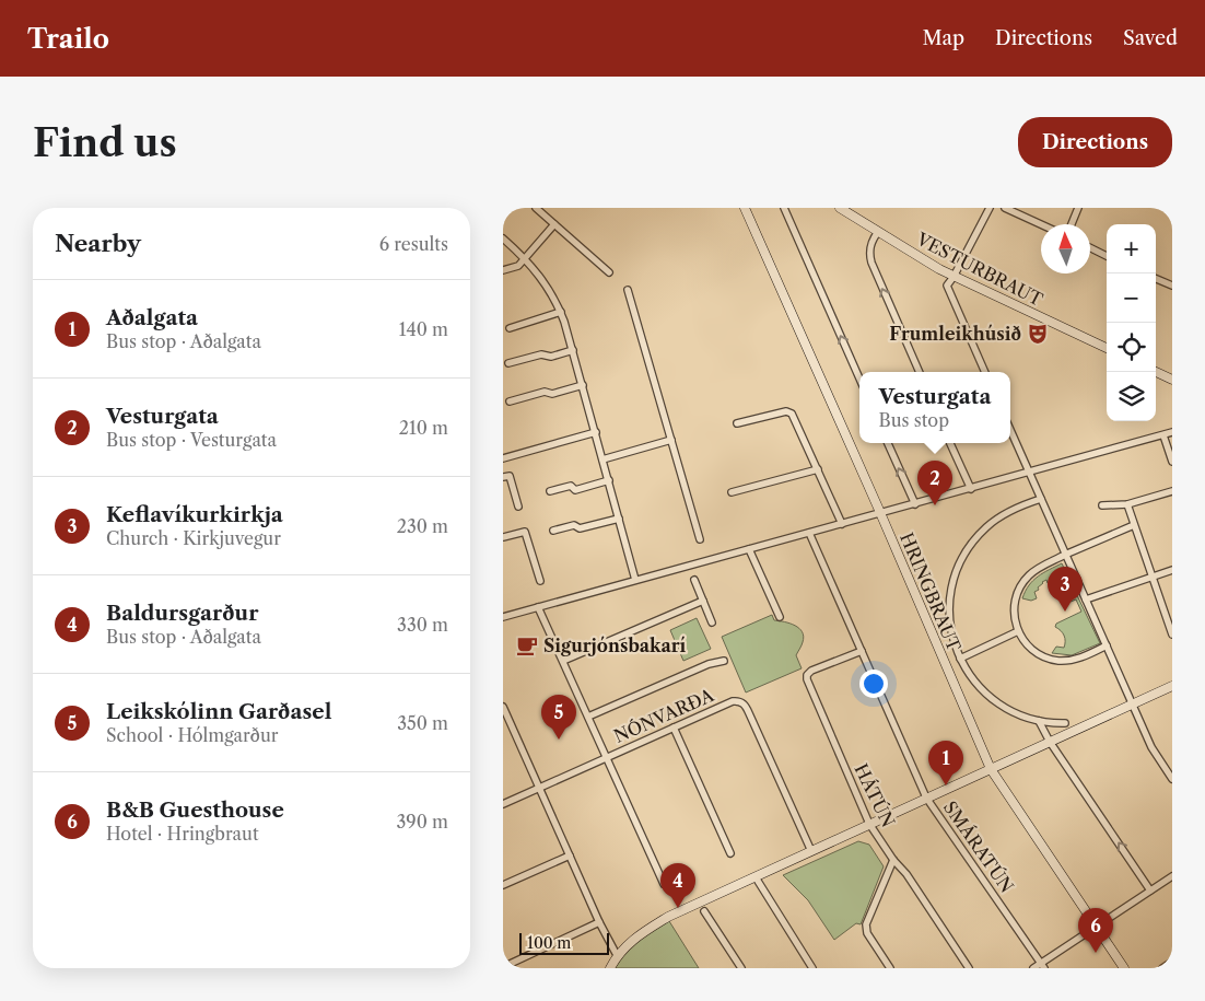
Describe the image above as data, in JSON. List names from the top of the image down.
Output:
{
  "streets": {
    "street": [
      "VESTURBRAUT",
      "HRINGBRAUT",
      "NÓNVARÐA",
      "HÁTÚN",
      "SMÁRATÚN"
    ]
  },
  "crossings": [
    ["HÁTÚN", "SMÁRATÚN"]
  ],
  "places": {
    "theatre": ["Frumleikhúsið"],
    "cafe": ["Sigurjónsbakarí"]
  },
  "scale_bar": "100 m",
  "north": "top",
  "page": {
    "header": "Trailo",
    "nav": ["Map", "Directions", "Saved"],
    "buttons": "Directions",
    "title": "Find us",
    "heading": ["Nearby", "6 results"],
    "map_buttons": ["+", "−"],
    "list": [
      {
        "mark": "1",
        "name": "Aðalgata",
        "note": "Bus stop · Aðalgata",
        "value": "140 m"
      },
      {
        "mark": "2",
        "name": "Vesturgata",
        "note": "Bus stop · Vesturgata",
        "value": "210 m"
      },
      {
        "mark": "3",
        "name": "Keflavíkurkirkja",
        "note": "Church · Kirkjuvegur",
        "value": "230 m"
      },
      {
        "mark": "4",
        "name": "Baldursgarður",
        "note": "Bus stop · Aðalgata",
        "value": "330 m"
      },
      {
        "mark": "5",
        "name": "Leikskólinn Garðasel",
        "note": "School · Hólmgarður",
        "value": "350 m"
      },
      {
        "mark": "6",
        "name": "B&B Guesthouse",
        "note": "Hotel · Hringbraut",
        "value": "390 m"
      }
    ],
    "popup": ["Vesturgata", "Bus stop"],
    "pins": [
      "2",
      "3",
      "5",
      "1",
      "4",
      "6"
    ],
    "scale": "100 m"
  }
}
